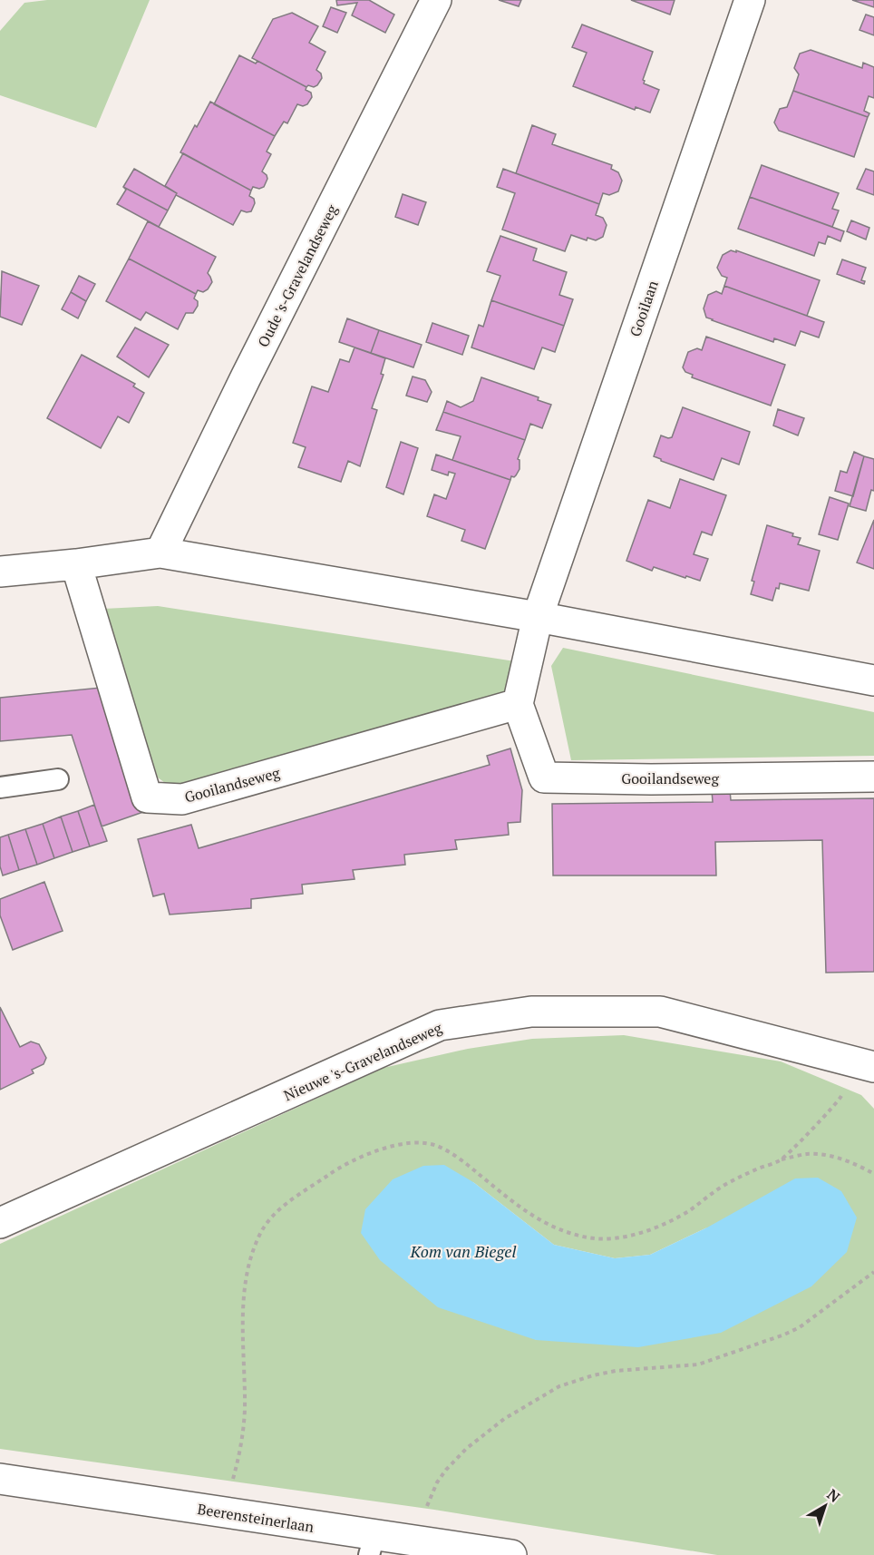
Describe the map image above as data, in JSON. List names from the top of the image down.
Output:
{
  "streets": {
    "street": [
      "Oude 's-Gravelandseweg",
      "Gooilaan",
      "Gooilandseweg",
      "Nieuwe 's-Gravelandseweg",
      "Beerensteinerlaan"
    ]
  },
  "water": ["Kom van Biegel"],
  "north": "top right"
}
